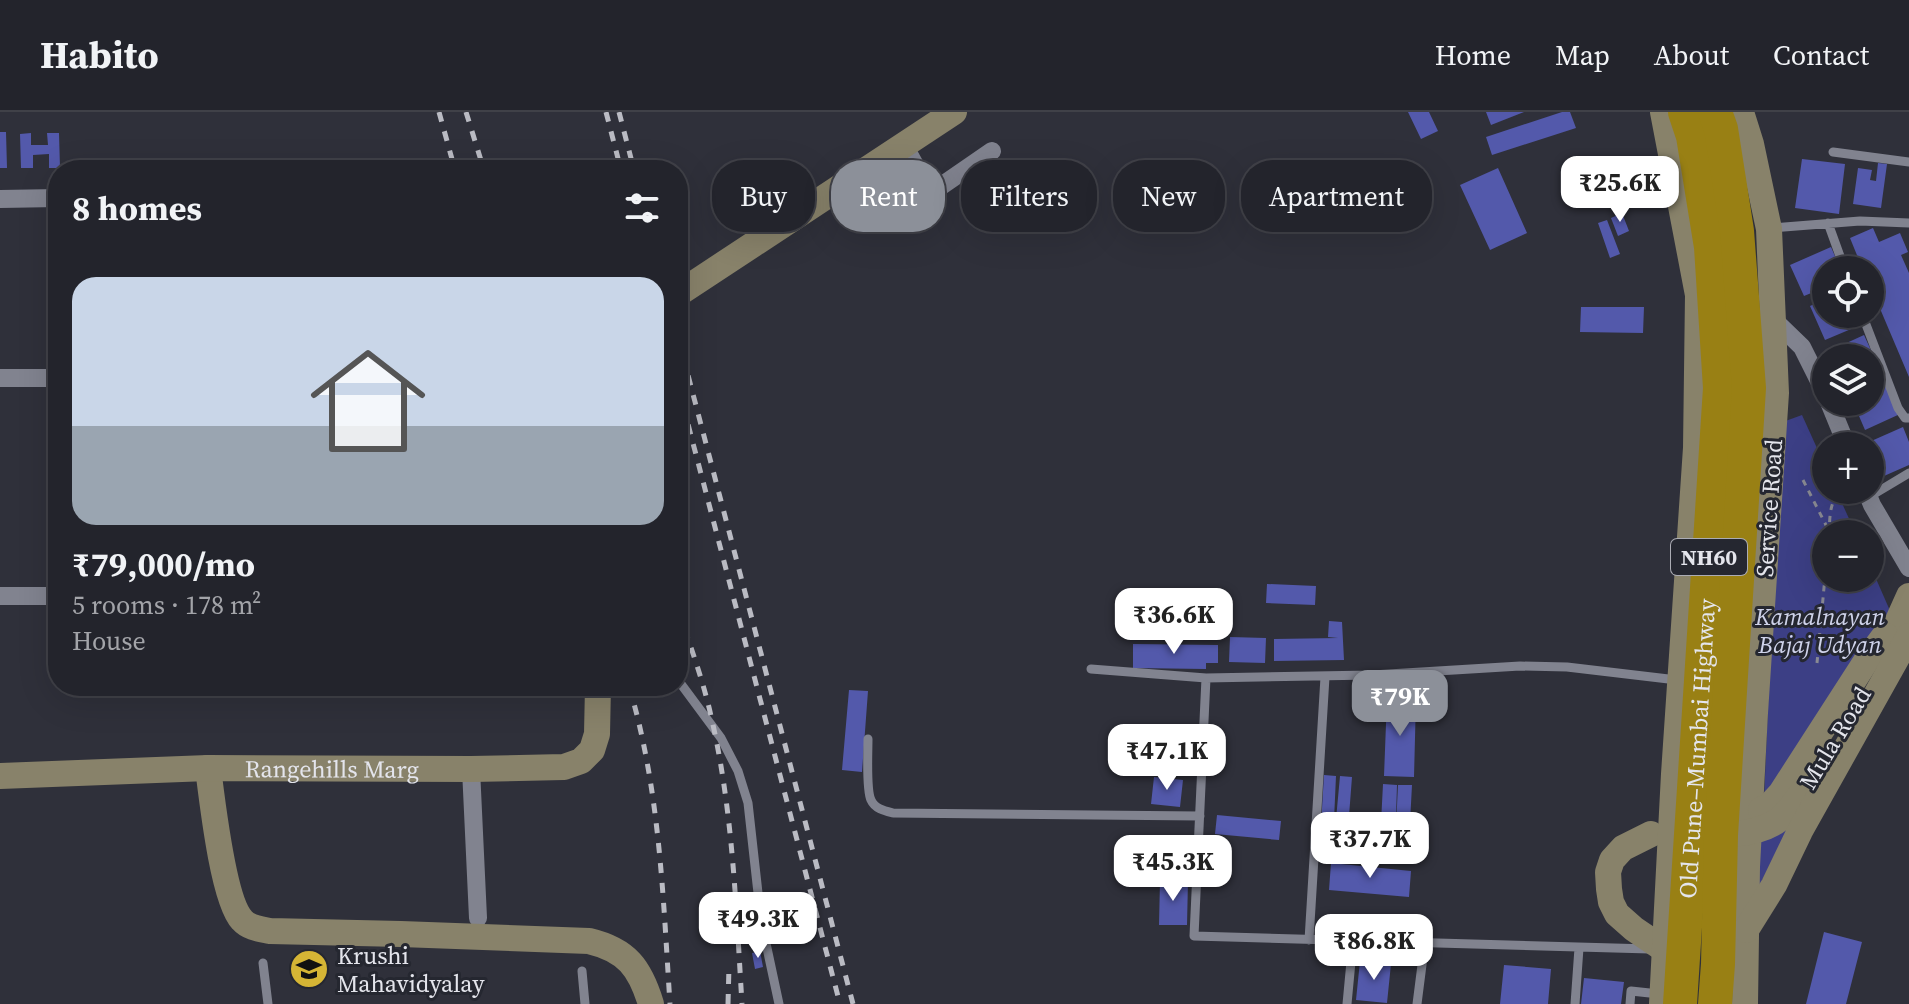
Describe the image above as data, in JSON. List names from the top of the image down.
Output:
{
  "streets": {
    "highway": ["NH60", "Old Pune–Mumbai Highway"],
    "main road": ["Service Road", "Rangehills Marg"]
  },
  "crossings": [
    ["Service Road", "Old Pune–Mumbai Highway"]
  ],
  "parks": ["Kamalnayan Bajaj Udyan"],
  "places": {
    "school or university": ["Krushi Mahavidyalay"]
  },
  "page": {
    "header": "Habito",
    "nav": [
      "Home",
      "Map",
      "About",
      "Contact"
    ],
    "price": [
      "₹25.6K",
      "₹36.6K",
      "₹79K",
      "₹47.1K",
      "₹37.7K",
      "₹45.3K",
      "₹49.3K",
      "₹86.8K"
    ],
    "chip": [
      "Buy",
      "Rent",
      "Filters",
      "New",
      "Apartment"
    ],
    "heading": "8 homes",
    "map_buttons": ["+", "−"],
    "list": [
      {
        "name": "₹79,000/mo",
        "note": "5 rooms · 178 m² · House"
      }
    ]
  }
}
